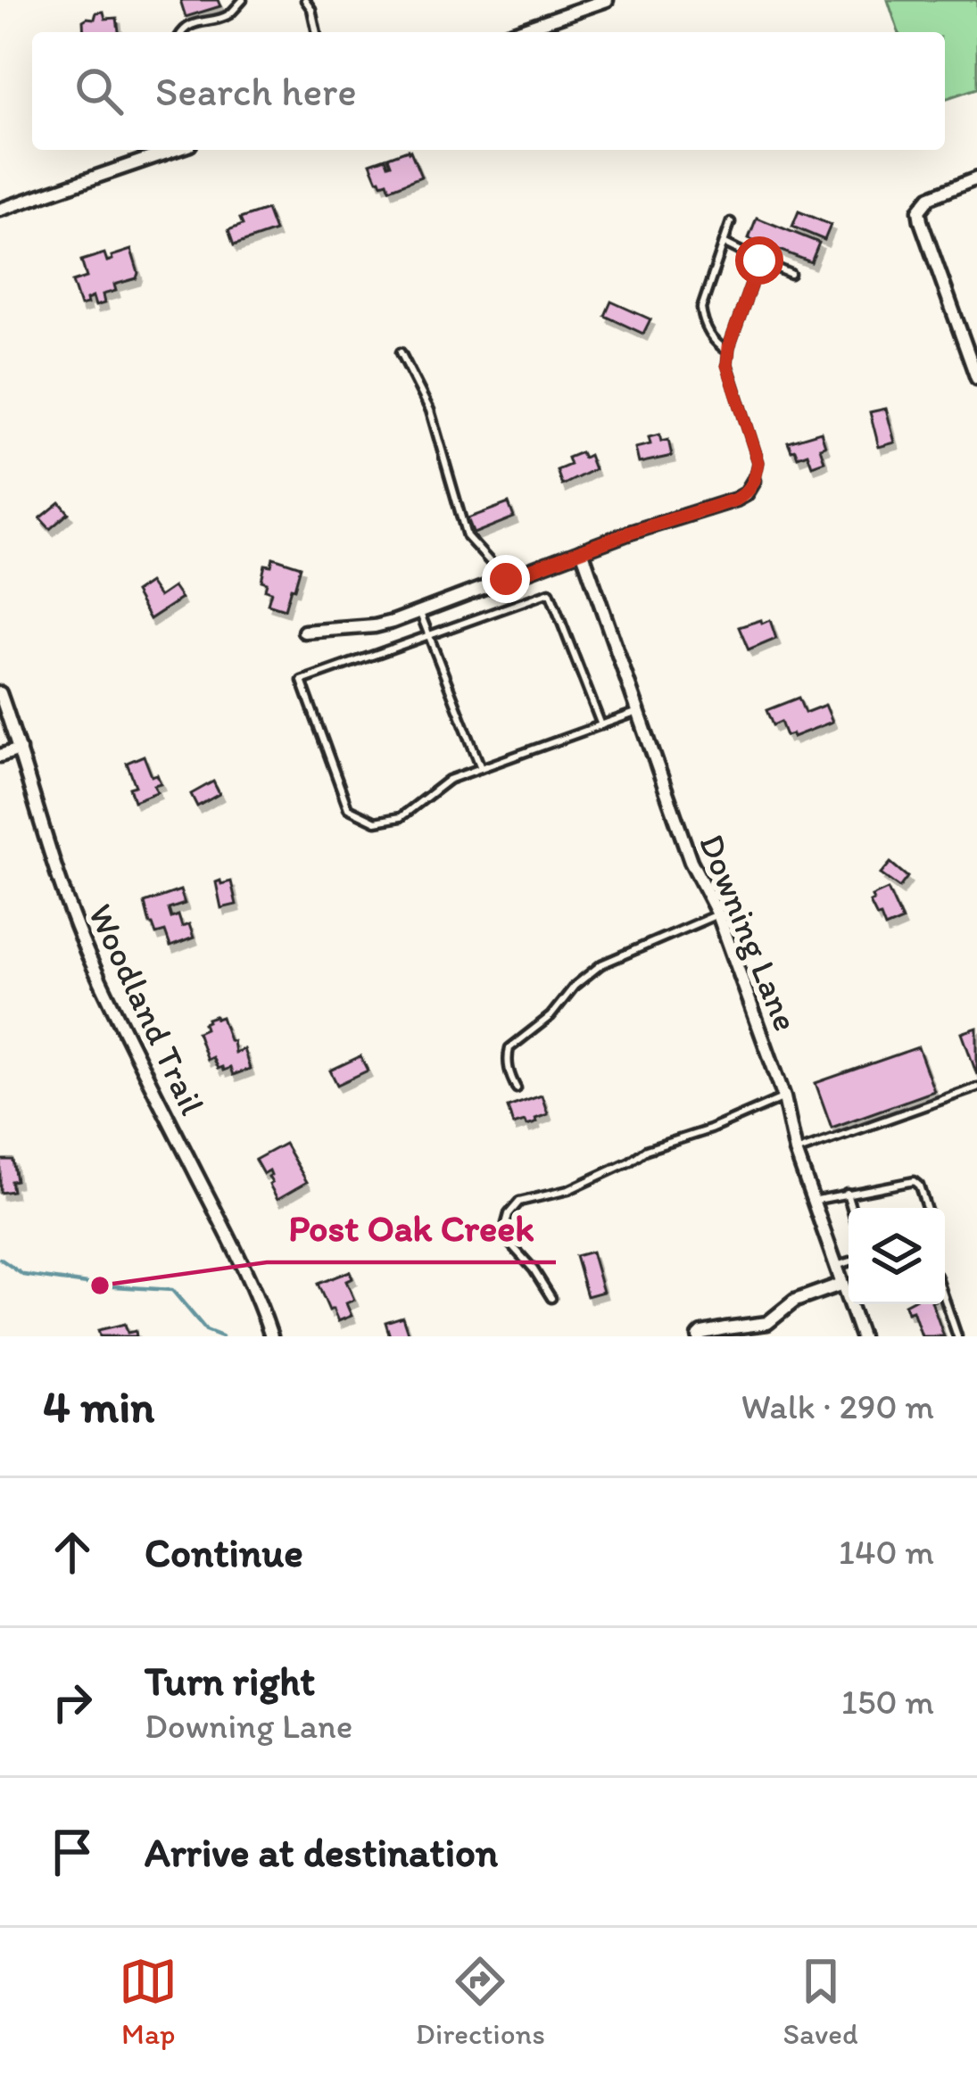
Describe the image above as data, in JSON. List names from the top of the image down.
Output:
{
  "streets": {
    "street": ["Downing Lane", "Woodland Trail"]
  },
  "places": ["Post Oak Creek"],
  "page": {
    "search": "Search here",
    "heading": ["4 min", "Walk · 290 m"],
    "list": [
      ["Continue", "140 m"],
      ["Turn right", "Downing Lane", "150 m"],
      "Arrive at destination"
    ],
    "nav": ["Map", "Directions", "Saved"]
  }
}
